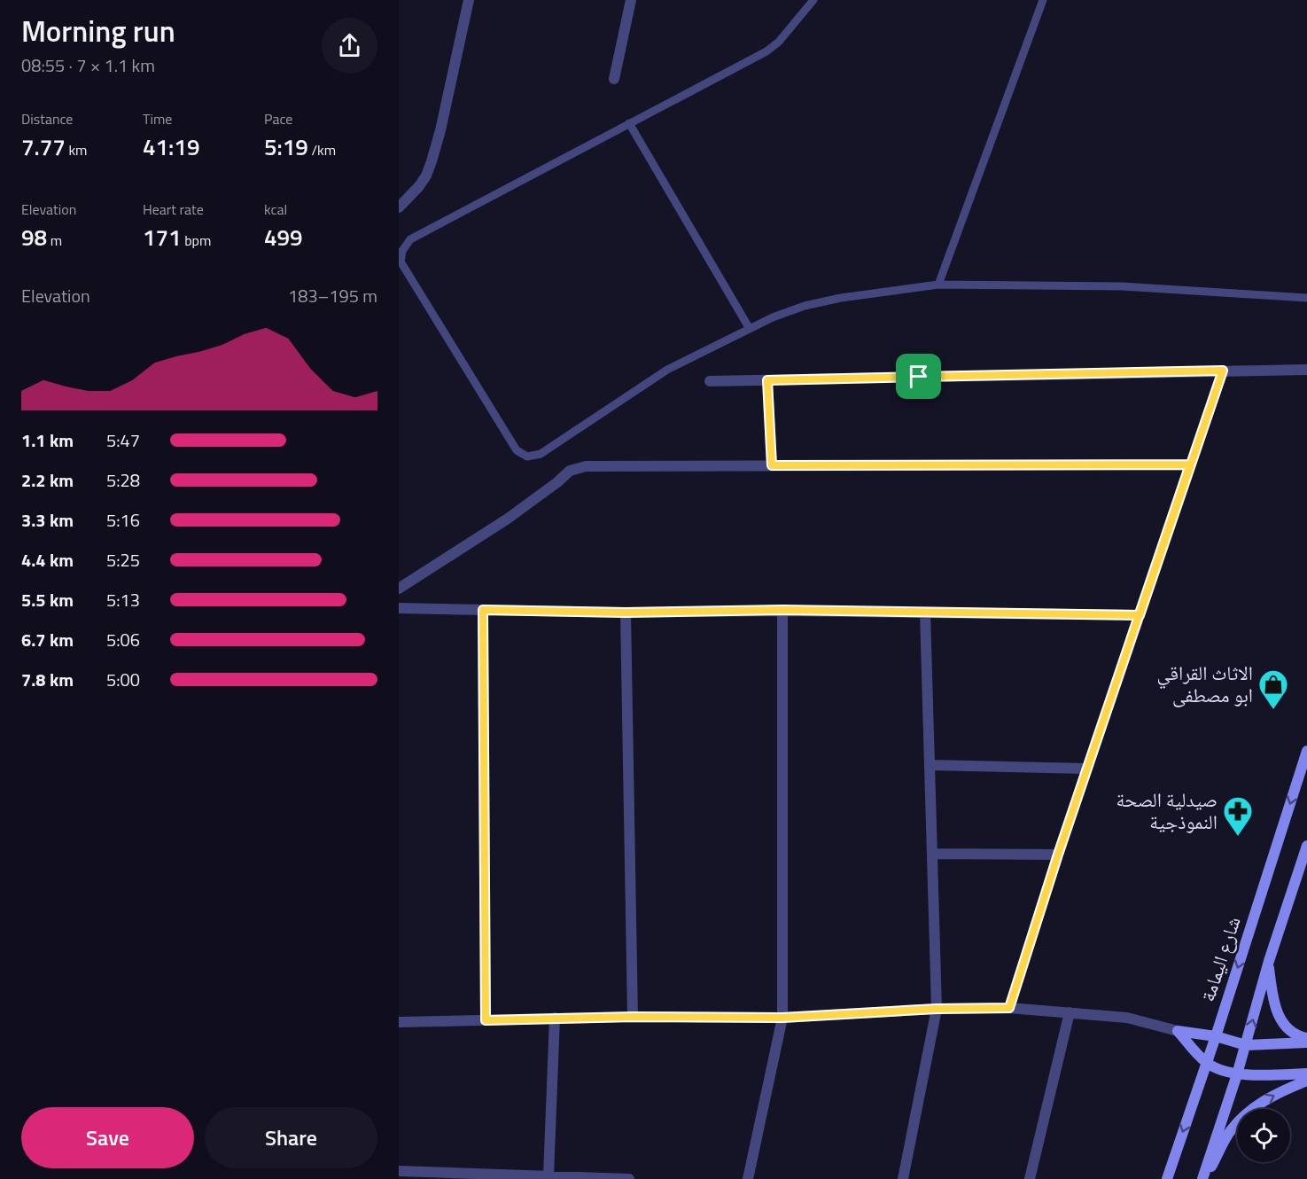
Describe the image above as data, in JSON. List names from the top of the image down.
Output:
{
  "streets": {
    "main road": ["شارع اليمامة"]
  },
  "places": {
    "shop": ["الاثاث القراقي ابو مصطفى"],
    "pharmacy": ["صيدلية الصحة النموذجية"]
  },
  "page": {
    "heading": ["Morning run", "08:55 · 7 × 1.1 km"],
    "stats": [
      ["Distance", "7.77 km"],
      ["Time", "41:19"],
      ["Pace", "5:19 /km"],
      ["Elevation", "98 m"],
      ["Heart rate", "171 bpm"],
      ["kcal", "499"]
    ],
    "chart": ["Elevation", "183–195 m"],
    "list": [
      {
        "name": "1.1 km",
        "note": "5:47"
      },
      {
        "name": "2.2 km",
        "note": "5:28"
      },
      {
        "name": "3.3 km",
        "note": "5:16"
      },
      {
        "name": "4.4 km",
        "note": "5:25"
      },
      {
        "name": "5.5 km",
        "note": "5:13"
      },
      {
        "name": "6.7 km",
        "note": "5:06"
      },
      {
        "name": "7.8 km",
        "note": "5:00"
      }
    ],
    "buttons": ["Save", "Share"]
  }
}
